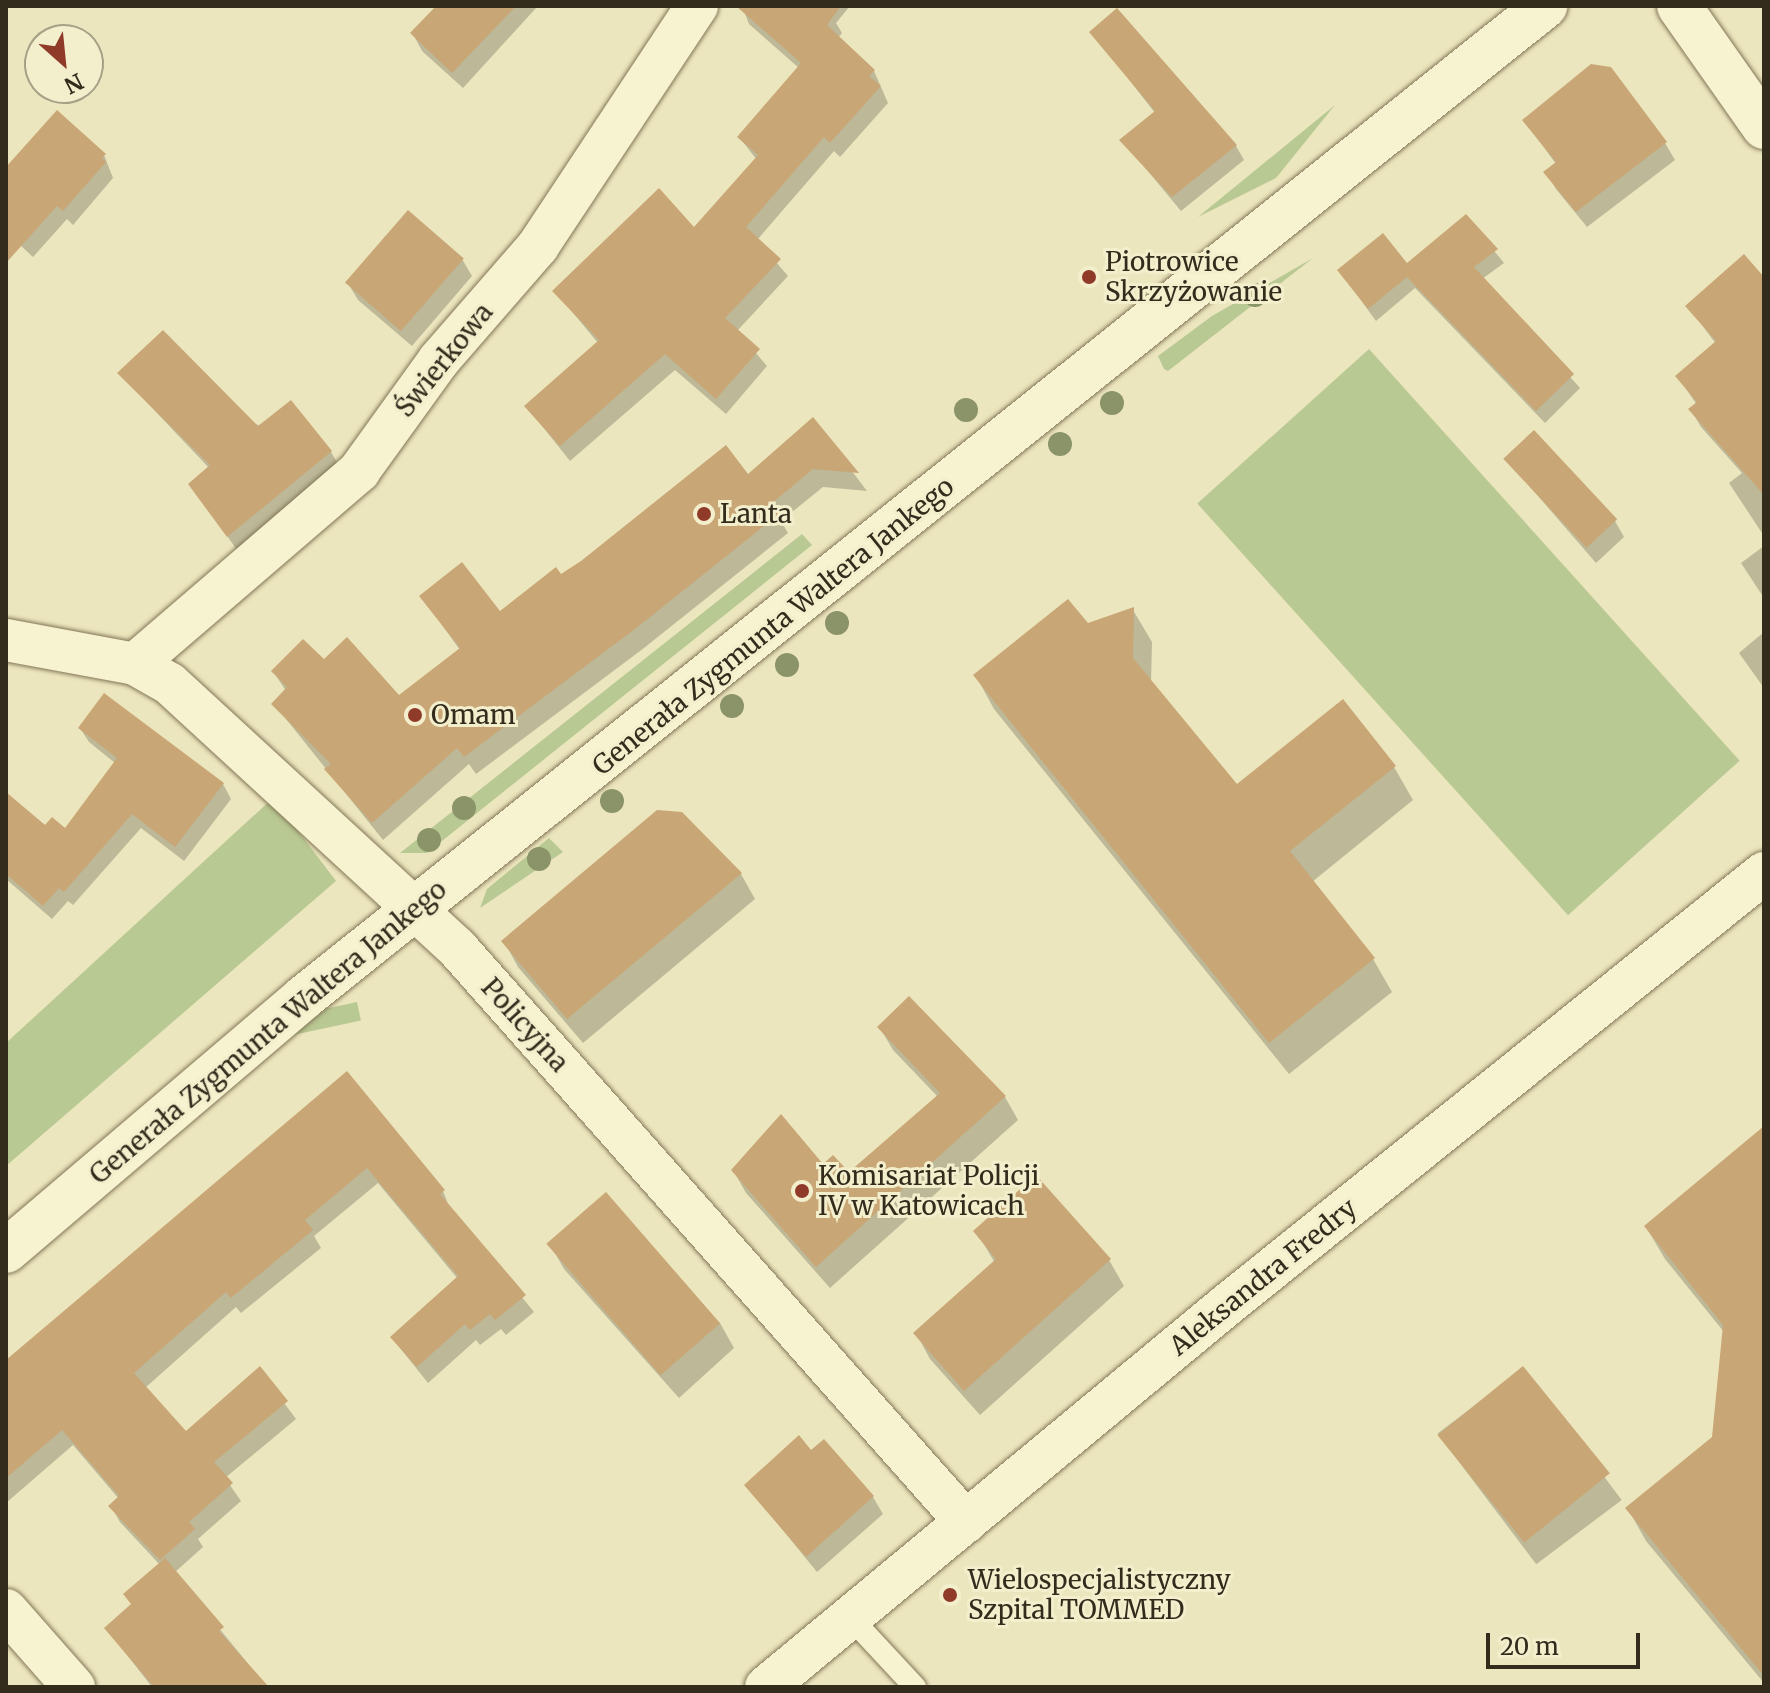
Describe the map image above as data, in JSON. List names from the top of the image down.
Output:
{
  "streets": {
    "street": [
      "Świerkowa",
      "Generała Zygmunta Waltera Jankego",
      "Policyjna",
      "Aleksandra Fredry"
    ]
  },
  "crossings": [
    ["Świerkowa", "Policyjna"],
    ["Generała Zygmunta Waltera Jankego", "Policyjna"],
    ["Policyjna", "Aleksandra Fredry"]
  ],
  "places": [
    "Piotrowice Skrzyżowanie",
    "Lanta",
    "Omam",
    "Komisariat Policji IV w Katowicach",
    "Wielospecjalistyczny Szpital TOMMED"
  ],
  "scale_bar": "20 m",
  "north": "bottom right"
}
